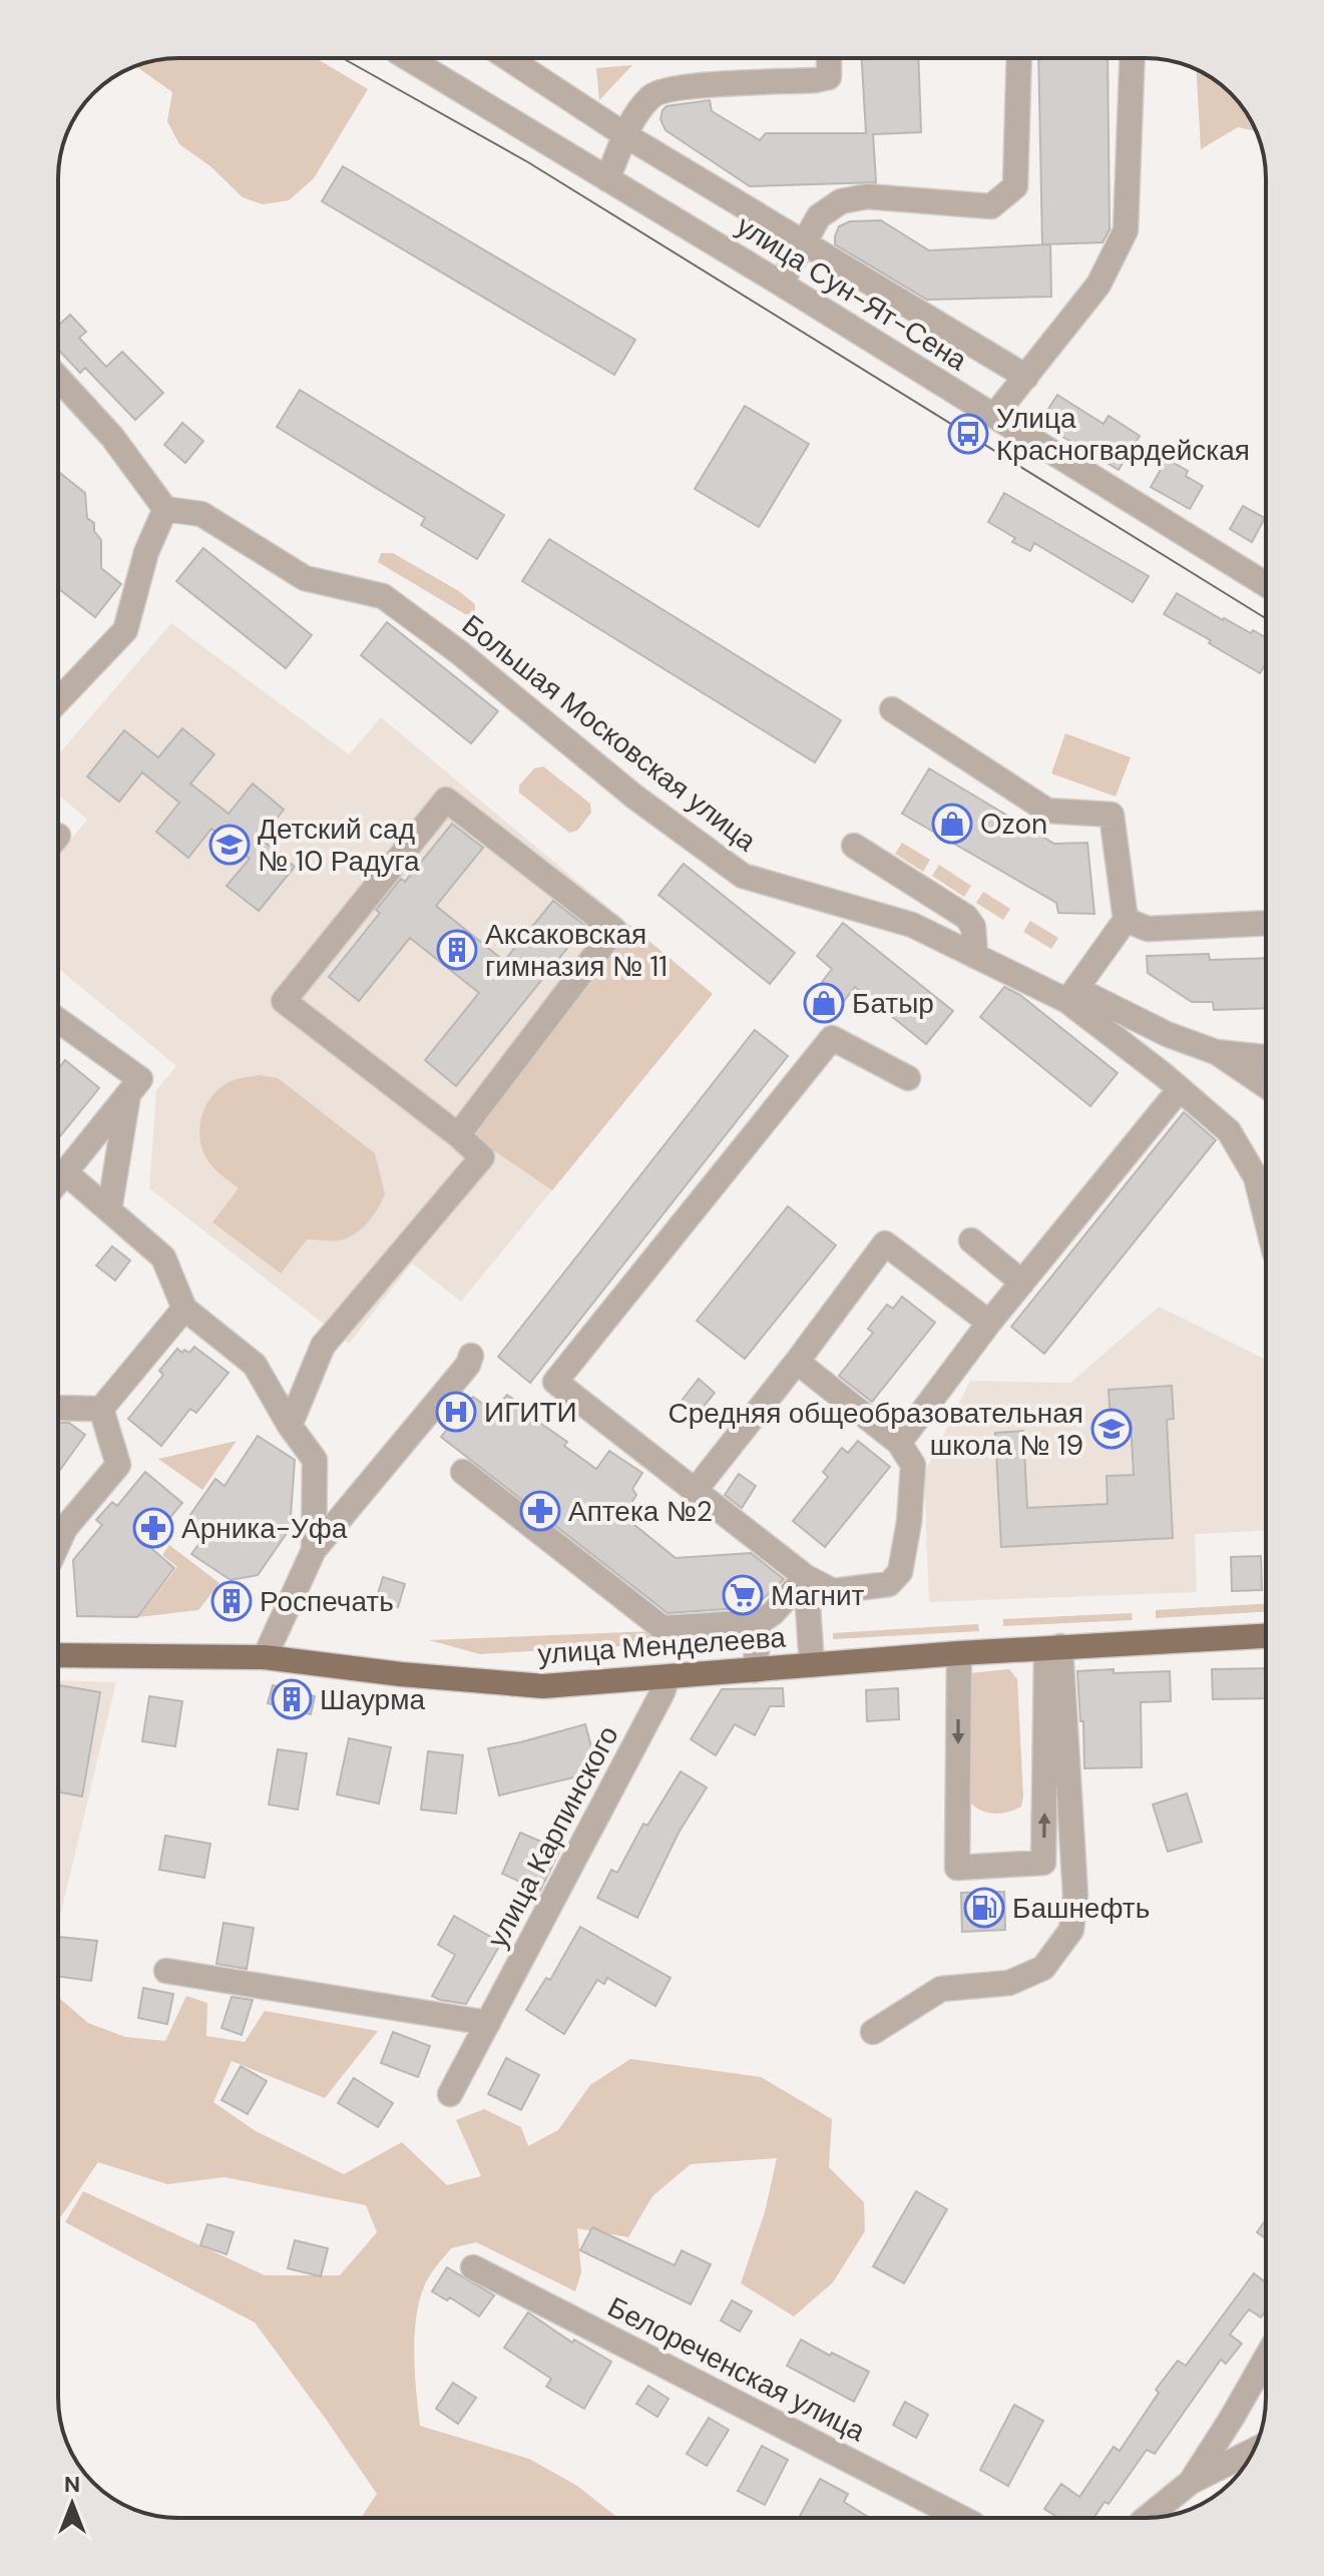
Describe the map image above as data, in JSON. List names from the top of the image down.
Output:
{
  "streets": {
    "main road": ["улица Менделеева"],
    "street": [
      "улица Сун-Ят-Сена",
      "Большая Московская улица",
      "улица Карпинского",
      "Белореченская улица"
    ]
  },
  "crossings": [
    ["улица Менделеева", "улица Карпинского"]
  ],
  "places": {
    "bus stop": ["Улица Красногвардейская"],
    "shop": ["Ozon", "Батыр"],
    "school or university": ["Детский сад № 10 Радуга", "Средняя общеобразовательная школа № 19"],
    "building": ["Аксаковская гимназия № 11", "Роспечать", "Шаурма"],
    "hospital": ["ИГИТИ"],
    "pharmacy": ["Аптека №2", "Арника-Уфа"],
    "supermarket": ["Магнит"],
    "fuel station": ["Башнефть"]
  },
  "north": "top"
}
